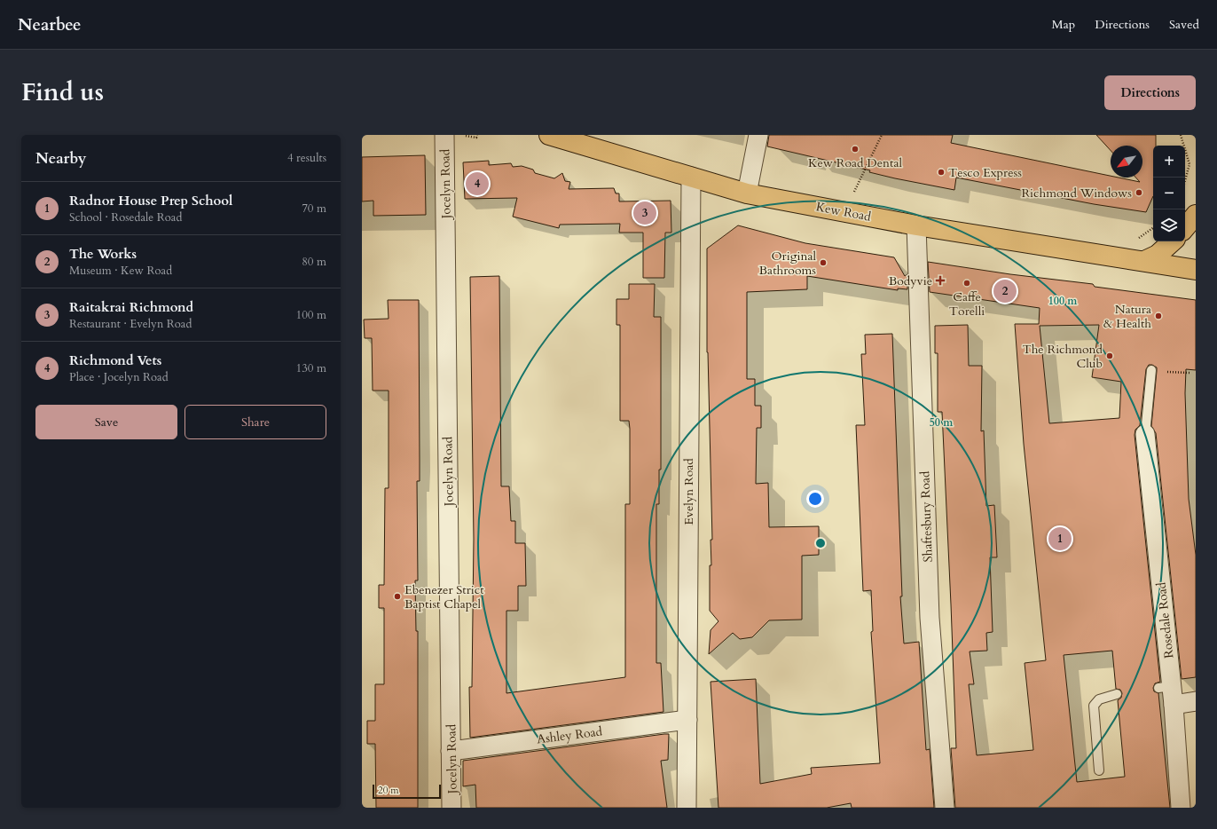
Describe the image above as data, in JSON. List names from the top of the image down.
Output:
{
  "streets": {
    "main road": ["Kew Road"],
    "street": [
      "Jocelyn Road",
      "Evelyn Road",
      "Shaftesbury Road",
      "Rosedale Road",
      "Ashley Road"
    ]
  },
  "crossings": [
    ["Jocelyn Road", "Ashley Road"],
    ["Kew Road", "Evelyn Road"],
    ["Kew Road", "Shaftesbury Road"],
    ["Evelyn Road", "Ashley Road"]
  ],
  "places": {
    "other": [
      "Kew Road Dental",
      "Tesco Express",
      "Richmond Windows",
      "Original Bathrooms",
      "Caffe Torelli",
      "Natura & Health",
      "The Richmond Club",
      "Ebenezer Strict Baptist Chapel"
    ],
    "health": ["Bodyvie"]
  },
  "scale_bar": "20 m",
  "north": "bottom left",
  "page": {
    "header": "Nearbee",
    "nav": ["Map", "Directions", "Saved"],
    "title": "Find us",
    "buttons": [
      "Directions",
      ["Save", "Share"]
    ],
    "heading": ["Nearby", "4 results"],
    "map_buttons": ["+", "−"],
    "pins": [
      "4",
      "3",
      "2",
      "1"
    ],
    "list": [
      {
        "mark": "1",
        "name": "Radnor House Prep School",
        "note": "School · Rosedale Road",
        "value": "70 m"
      },
      {
        "mark": "2",
        "name": "The Works",
        "note": "Museum · Kew Road",
        "value": "80 m"
      },
      {
        "mark": "3",
        "name": "Raitakrai Richmond",
        "note": "Restaurant · Evelyn Road",
        "value": "100 m"
      },
      {
        "mark": "4",
        "name": "Richmond Vets",
        "note": "Place · Jocelyn Road",
        "value": "130 m"
      }
    ],
    "scale": "20 m"
  },
  "rings": ["100 m", "50 m"]
}
